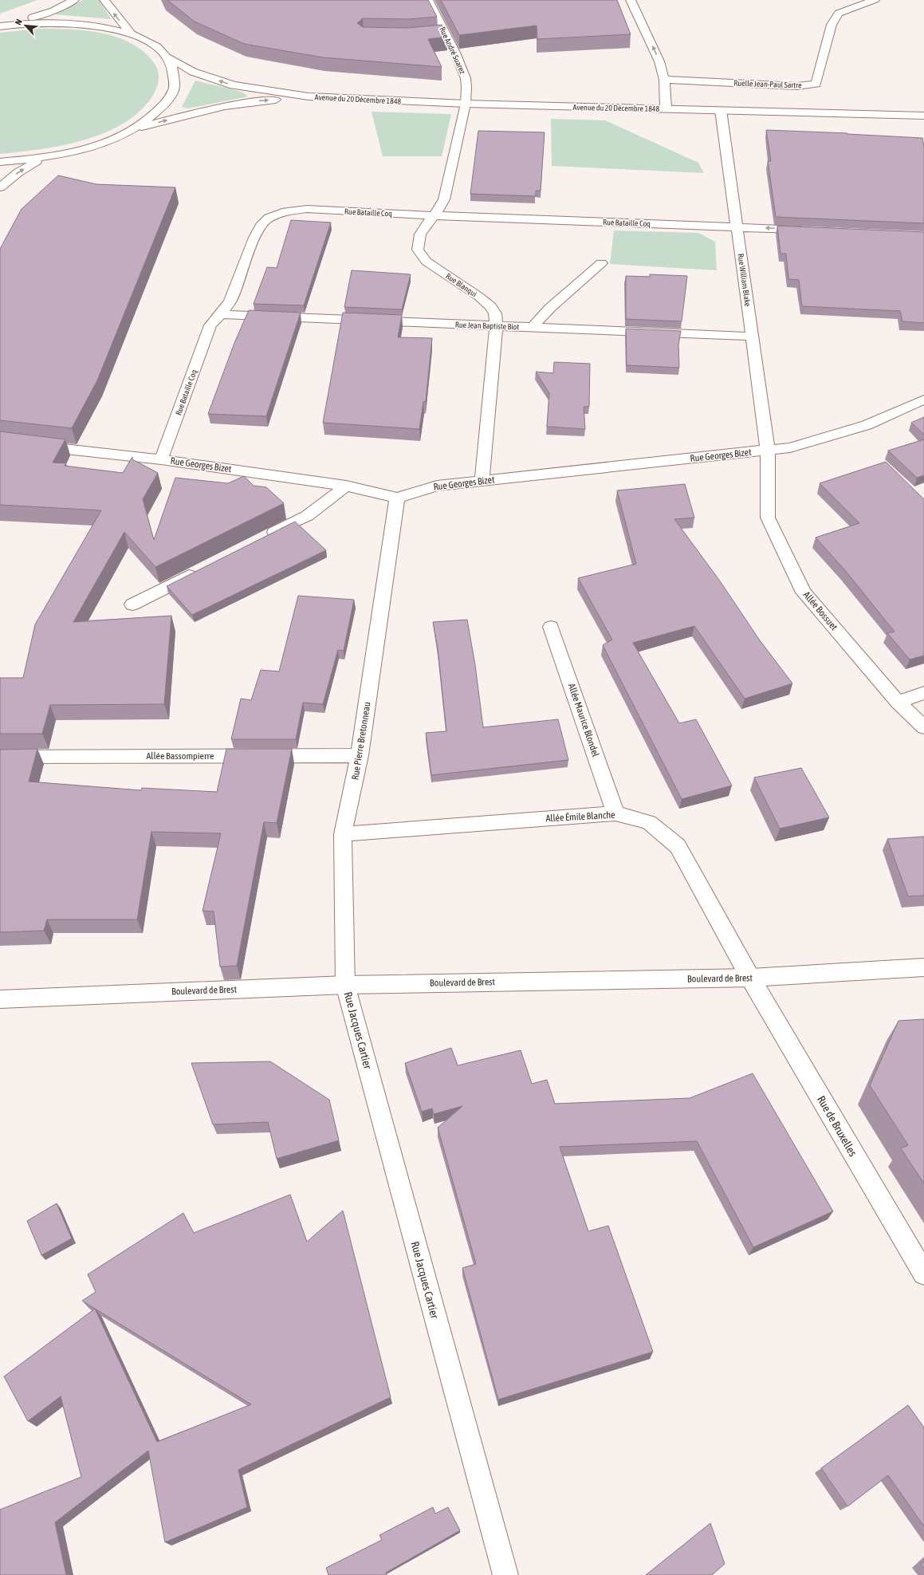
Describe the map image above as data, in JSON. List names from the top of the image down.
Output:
{
  "streets": {
    "street": [
      "Rue André Suarez",
      "Ruelle Jean-Paul Sartre",
      "Avenue du 20 Décembre 1848",
      "Rue Bataille Coq",
      "Rue William Blake",
      "Rue Blanqui",
      "Rue Jean Baptiste Biot",
      "Rue Georges Bizet",
      "Allée Bossuet",
      "Allée Maurice Blondel",
      "Rue Pierre Bretonneau",
      "Allée Bassompierre",
      "Allée Émile Blanche",
      "Boulevard de Brest",
      "Rue Jacques Cartier",
      "Rue de Bruxelles"
    ]
  },
  "crossings": [
    ["Rue André Suarez", "Avenue du 20 Décembre 1848"],
    ["Rue André Suarez", "Rue Blanqui"],
    ["Avenue du 20 Décembre 1848", "Rue William Blake"],
    ["Avenue du 20 Décembre 1848", "Rue Blanqui"],
    ["Rue Bataille Coq", "Rue William Blake"],
    ["Rue Bataille Coq", "Rue Blanqui"],
    ["Rue Bataille Coq", "Rue Jean Baptiste Biot"],
    ["Rue Bataille Coq", "Rue Georges Bizet"],
    ["Rue William Blake", "Rue Jean Baptiste Biot"],
    ["Rue William Blake", "Rue Georges Bizet"],
    ["Rue William Blake", "Allée Bossuet"],
    ["Rue Blanqui", "Rue Jean Baptiste Biot"],
    ["Rue Blanqui", "Rue Georges Bizet"],
    ["Rue Georges Bizet", "Allée Bossuet"],
    ["Rue Georges Bizet", "Rue Pierre Bretonneau"],
    ["Allée Maurice Blondel", "Allée Émile Blanche"],
    ["Rue Pierre Bretonneau", "Allée Bassompierre"],
    ["Rue Pierre Bretonneau", "Allée Émile Blanche"],
    ["Rue Pierre Bretonneau", "Boulevard de Brest"],
    ["Rue Pierre Bretonneau", "Rue Jacques Cartier"],
    ["Allée Émile Blanche", "Boulevard de Brest"],
    ["Allée Émile Blanche", "Rue de Bruxelles"],
    ["Boulevard de Brest", "Rue Jacques Cartier"],
    ["Boulevard de Brest", "Rue de Bruxelles"]
  ],
  "north": "top left"
}
